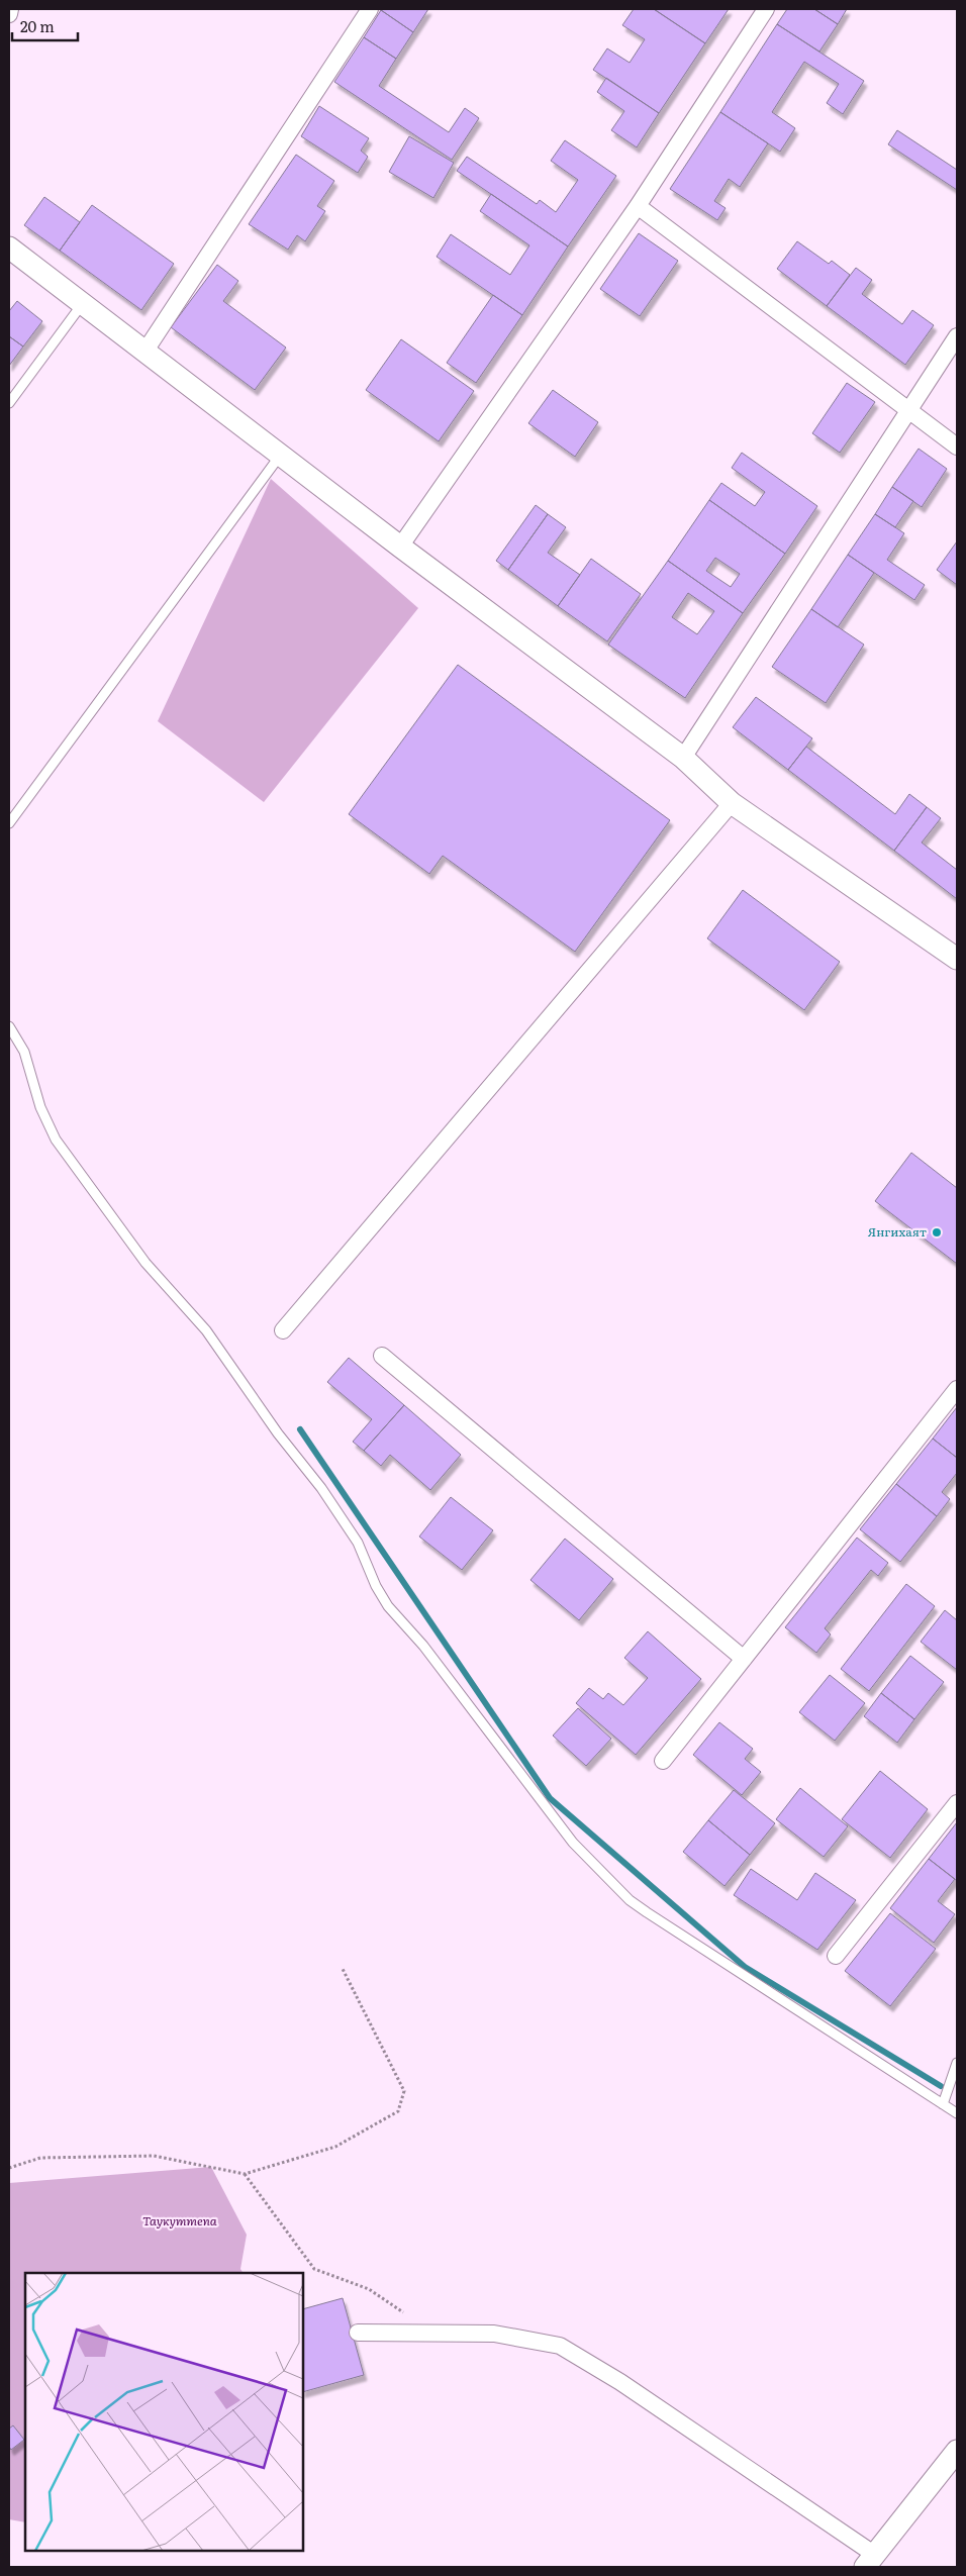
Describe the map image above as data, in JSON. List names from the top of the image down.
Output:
{
  "parks": ["Таукуттепа"],
  "places": ["Янгихаят"],
  "scale_bar": "20 m"
}
